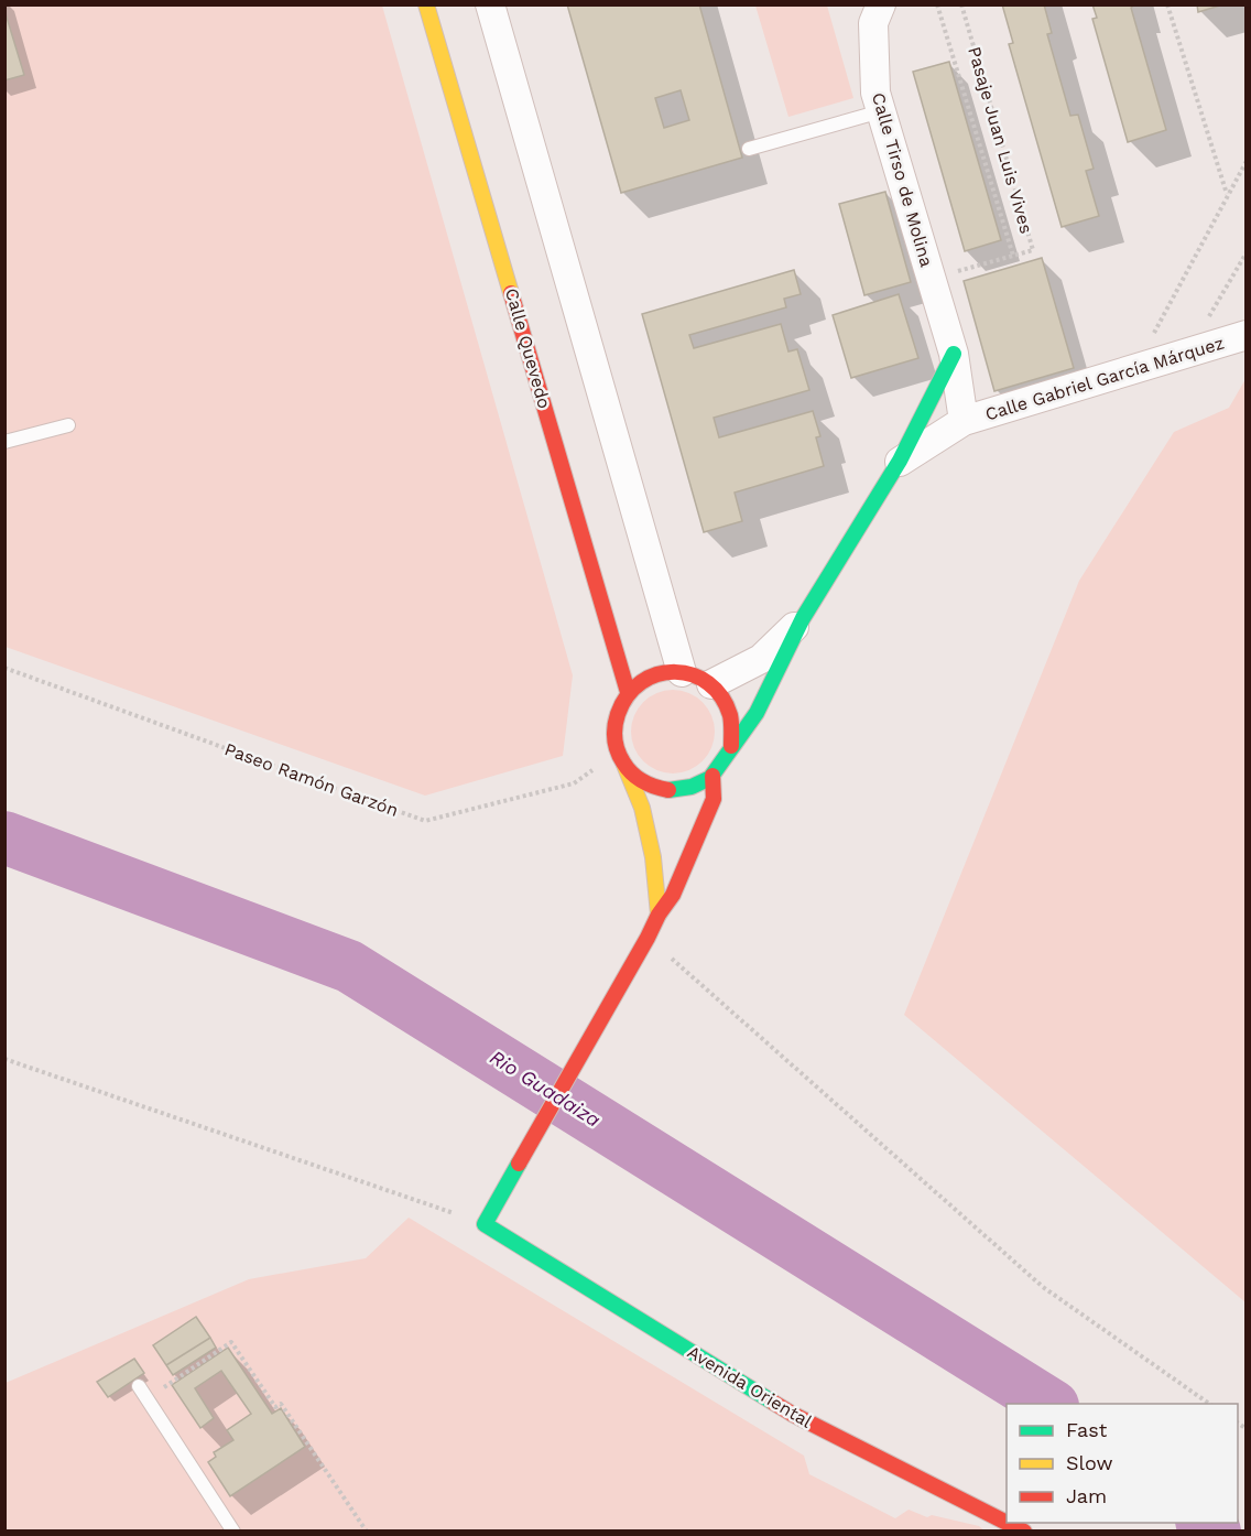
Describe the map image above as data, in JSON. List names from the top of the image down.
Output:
{
  "streets": {
    "street": [
      "Calle Tirso de Molina",
      "Calle Quevedo",
      "Calle Gabriel García Márquez",
      "Avenida Oriental"
    ],
    "path": ["Pasaje Juan Luis Vives", "Paseo Ramón Garzón"]
  },
  "crossings": [
    ["Pasaje Juan Luis Vives", "Calle Tirso de Molina"],
    ["Calle Tirso de Molina", "Calle Gabriel García Márquez"],
    ["Calle Quevedo", "Paseo Ramón Garzón"]
  ],
  "water": ["Rio Guadaiza"],
  "legend": ["Fast", "Slow", "Jam"]
}
